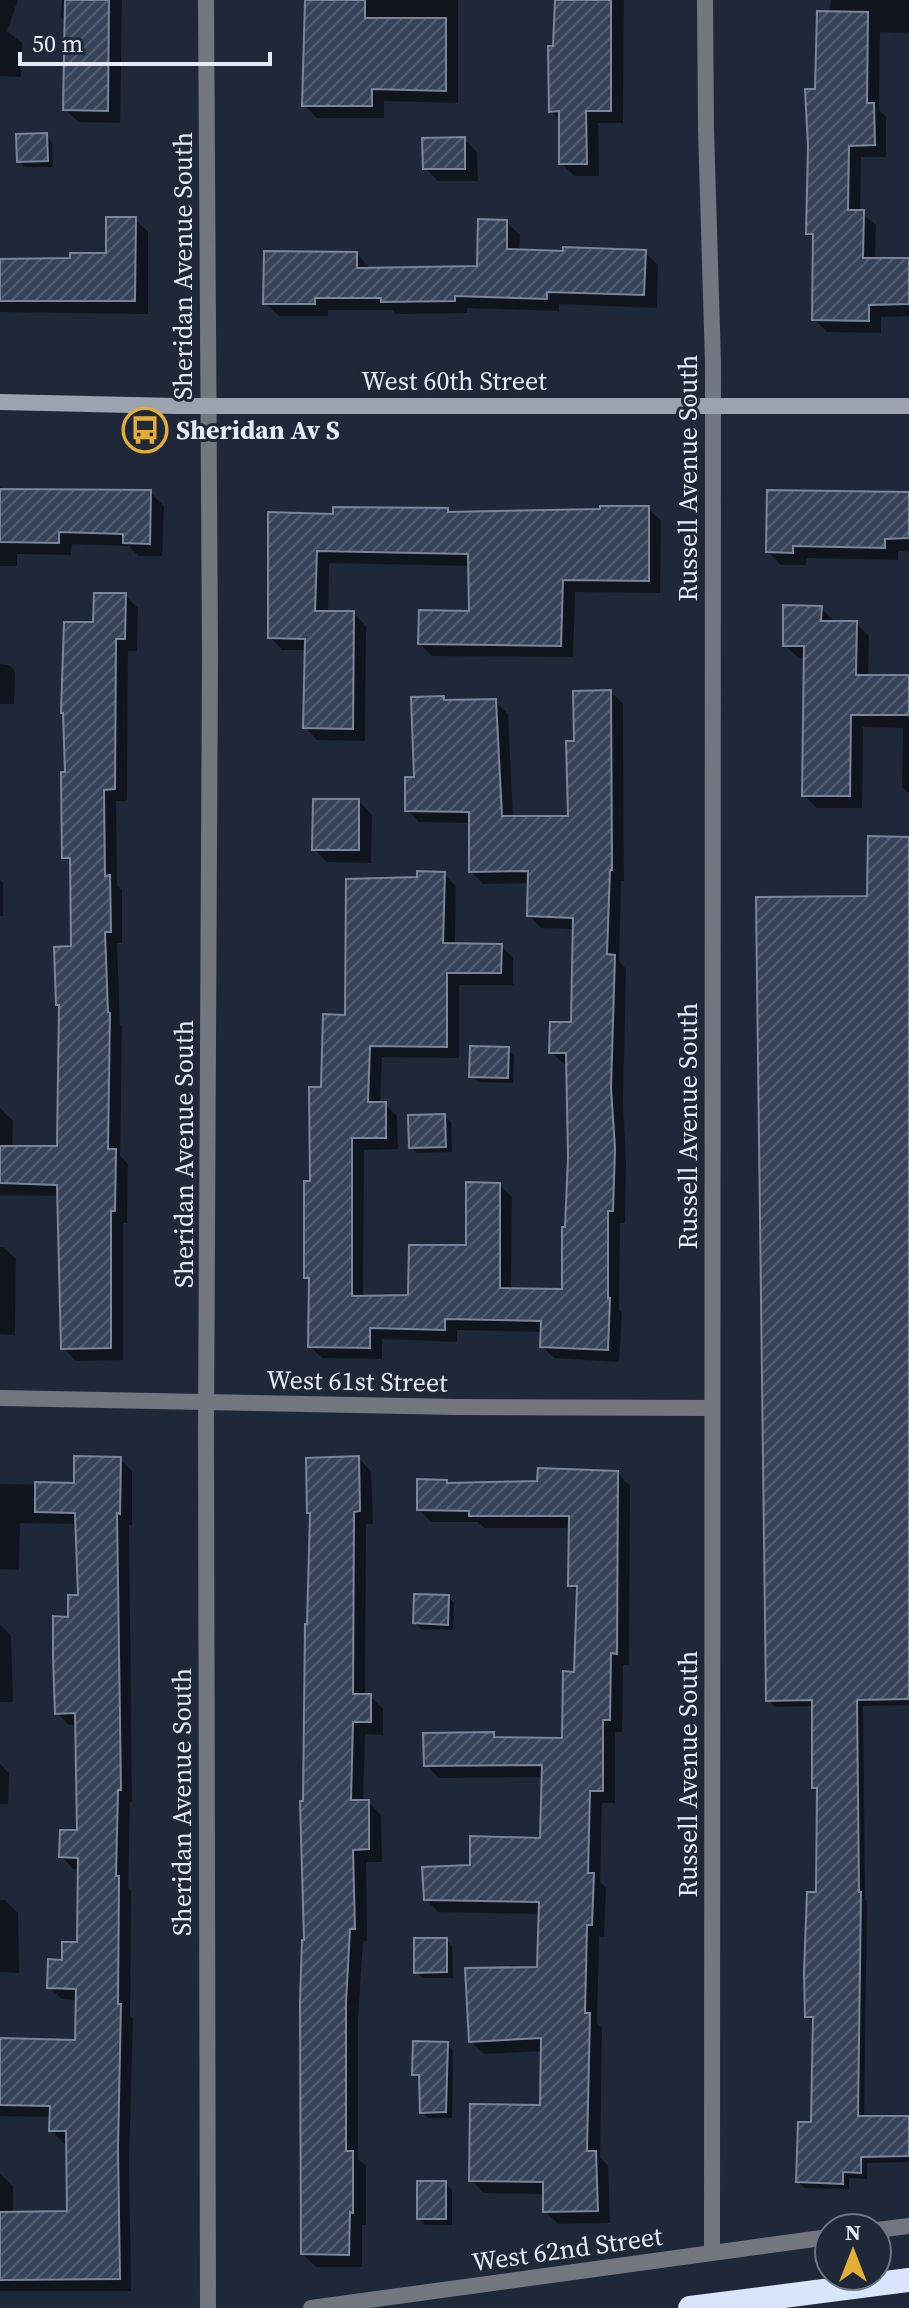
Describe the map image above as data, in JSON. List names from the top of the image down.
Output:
{
  "streets": {
    "street": [
      "Sheridan Avenue South",
      "West 60th Street",
      "Russell Avenue South",
      "West 61st Street",
      "West 62nd Street"
    ]
  },
  "crossings": [
    ["Sheridan Avenue South", "West 60th Street"],
    ["Sheridan Avenue South", "West 61st Street"],
    ["West 60th Street", "Russell Avenue South"],
    ["Russell Avenue South", "West 61st Street"],
    ["Russell Avenue South", "West 62nd Street"]
  ],
  "places": {
    "bus stop": ["Sheridan Av S"]
  },
  "scale_bar": "50 m",
  "north": "top"
}
